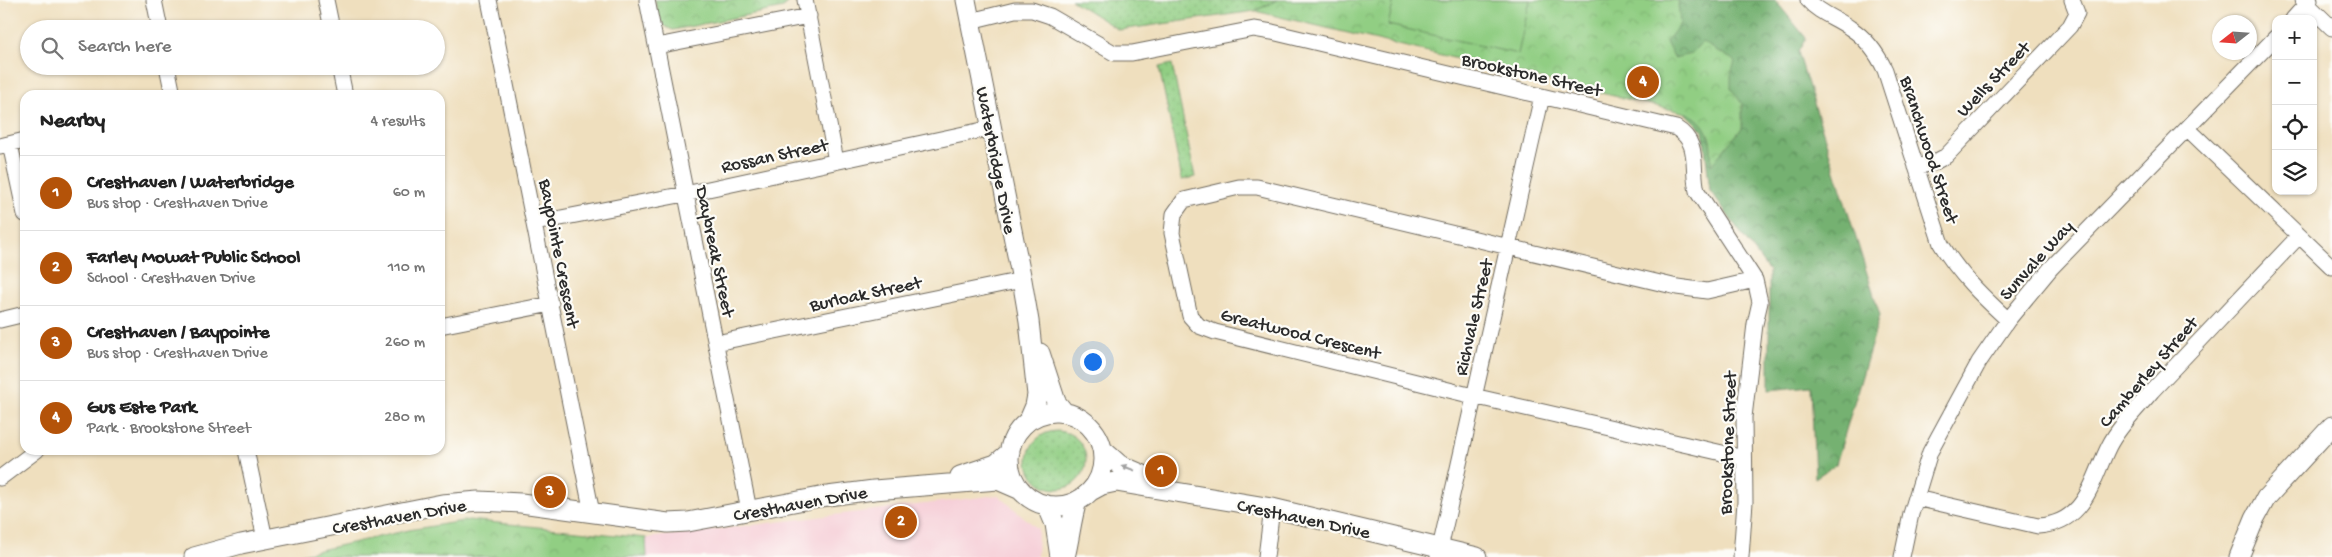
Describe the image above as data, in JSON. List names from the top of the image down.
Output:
{
  "streets": {
    "street": [
      "Brookstone Street",
      "Wells Street",
      "Branchwood Street",
      "Rossan Street",
      "Waterbridge Drive",
      "Daybreak Street",
      "Baypointe Crescent",
      "Sunvale Way",
      "Burloak Street",
      "Richvale Street",
      "Greatwood Crescent",
      "Camberley Street",
      "Cresthaven Drive"
    ]
  },
  "crossings": [
    ["Brookstone Street", "Waterbridge Drive"],
    ["Brookstone Street", "Richvale Street"],
    ["Brookstone Street", "Greatwood Crescent"],
    ["Wells Street", "Branchwood Street"],
    ["Branchwood Street", "Sunvale Way"],
    ["Rossan Street", "Waterbridge Drive"],
    ["Rossan Street", "Daybreak Street"],
    ["Rossan Street", "Baypointe Crescent"],
    ["Waterbridge Drive", "Burloak Street"],
    ["Waterbridge Drive", "Cresthaven Drive"],
    ["Daybreak Street", "Burloak Street"],
    ["Daybreak Street", "Cresthaven Drive"],
    ["Baypointe Crescent", "Cresthaven Drive"],
    ["Sunvale Way", "Camberley Street"],
    ["Richvale Street", "Greatwood Crescent"],
    ["Richvale Street", "Cresthaven Drive"]
  ],
  "north": "left",
  "page": {
    "map_buttons": ["+", "−"],
    "search": "Search here",
    "pins": [
      "4",
      "1",
      "3",
      "2"
    ],
    "heading": ["Nearby", "4 results"],
    "list": [
      {
        "mark": "1",
        "name": "Cresthaven / Waterbridge",
        "note": "Bus stop · Cresthaven Drive",
        "value": "60 m"
      },
      {
        "mark": "2",
        "name": "Farley Mowat Public School",
        "note": "School · Cresthaven Drive",
        "value": "110 m"
      },
      {
        "mark": "3",
        "name": "Cresthaven / Baypointe",
        "note": "Bus stop · Cresthaven Drive",
        "value": "260 m"
      },
      {
        "mark": "4",
        "name": "Gus Este Park",
        "note": "Park · Brookstone Street",
        "value": "280 m"
      }
    ]
  }
}
